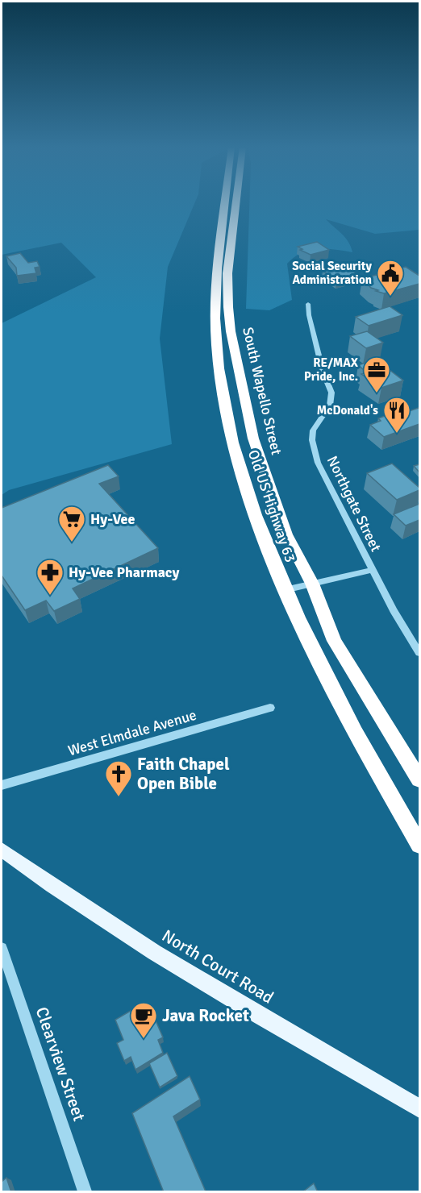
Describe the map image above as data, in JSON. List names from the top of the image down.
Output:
{
  "streets": {
    "highway": ["South Wapello Street", "Old US Highway 63"],
    "main road": ["North Court Road"],
    "street": ["Northgate Street", "West Elmdale Avenue", "Clearview Street"]
  },
  "places": {
    "public building": ["Social Security Administration"],
    "office": ["RE/MAX Pride, Inc."],
    "restaurant": ["McDonald's"],
    "supermarket": ["Hy-Vee"],
    "pharmacy": ["Hy-Vee Pharmacy"],
    "church": ["Faith Chapel Open Bible"],
    "cafe": ["Java Rocket"]
  }
}
